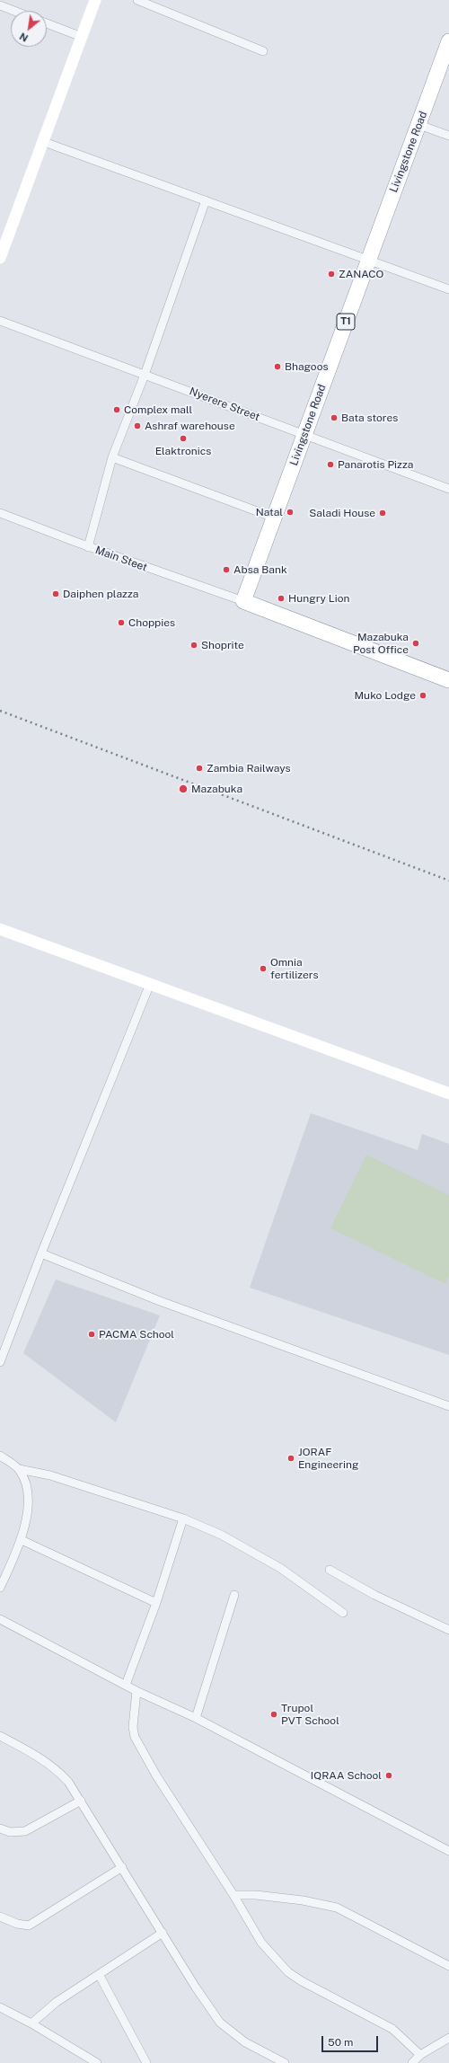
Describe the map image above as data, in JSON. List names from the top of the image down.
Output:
{
  "streets": {
    "highway": ["Livingstone Road", "T1"],
    "street": ["Nyerere Street", "Main Steet"]
  },
  "crossings": [
    ["Livingstone Road", "Nyerere Street"],
    ["Livingstone Road", "Main Steet"]
  ],
  "places": [
    "ZANACO",
    "Bhagoos",
    "Complex mall",
    "Bata stores",
    "Ashraf warehouse",
    "Elaktronics",
    "Panarotis Pizza",
    "Natal",
    "Saladi House",
    "Absa Bank",
    "Daiphen plazza",
    "Hungry Lion",
    "Choppies",
    "Mazabuka Post Office",
    "Shoprite",
    "Muko Lodge",
    "Zambia Railways",
    "Mazabuka",
    "Omnia fertilizers",
    "PACMA School",
    "JORAF Engineering",
    "Trupol PVT School",
    "IQRAA School"
  ],
  "scale_bar": "50 m",
  "north": "bottom left"
}
